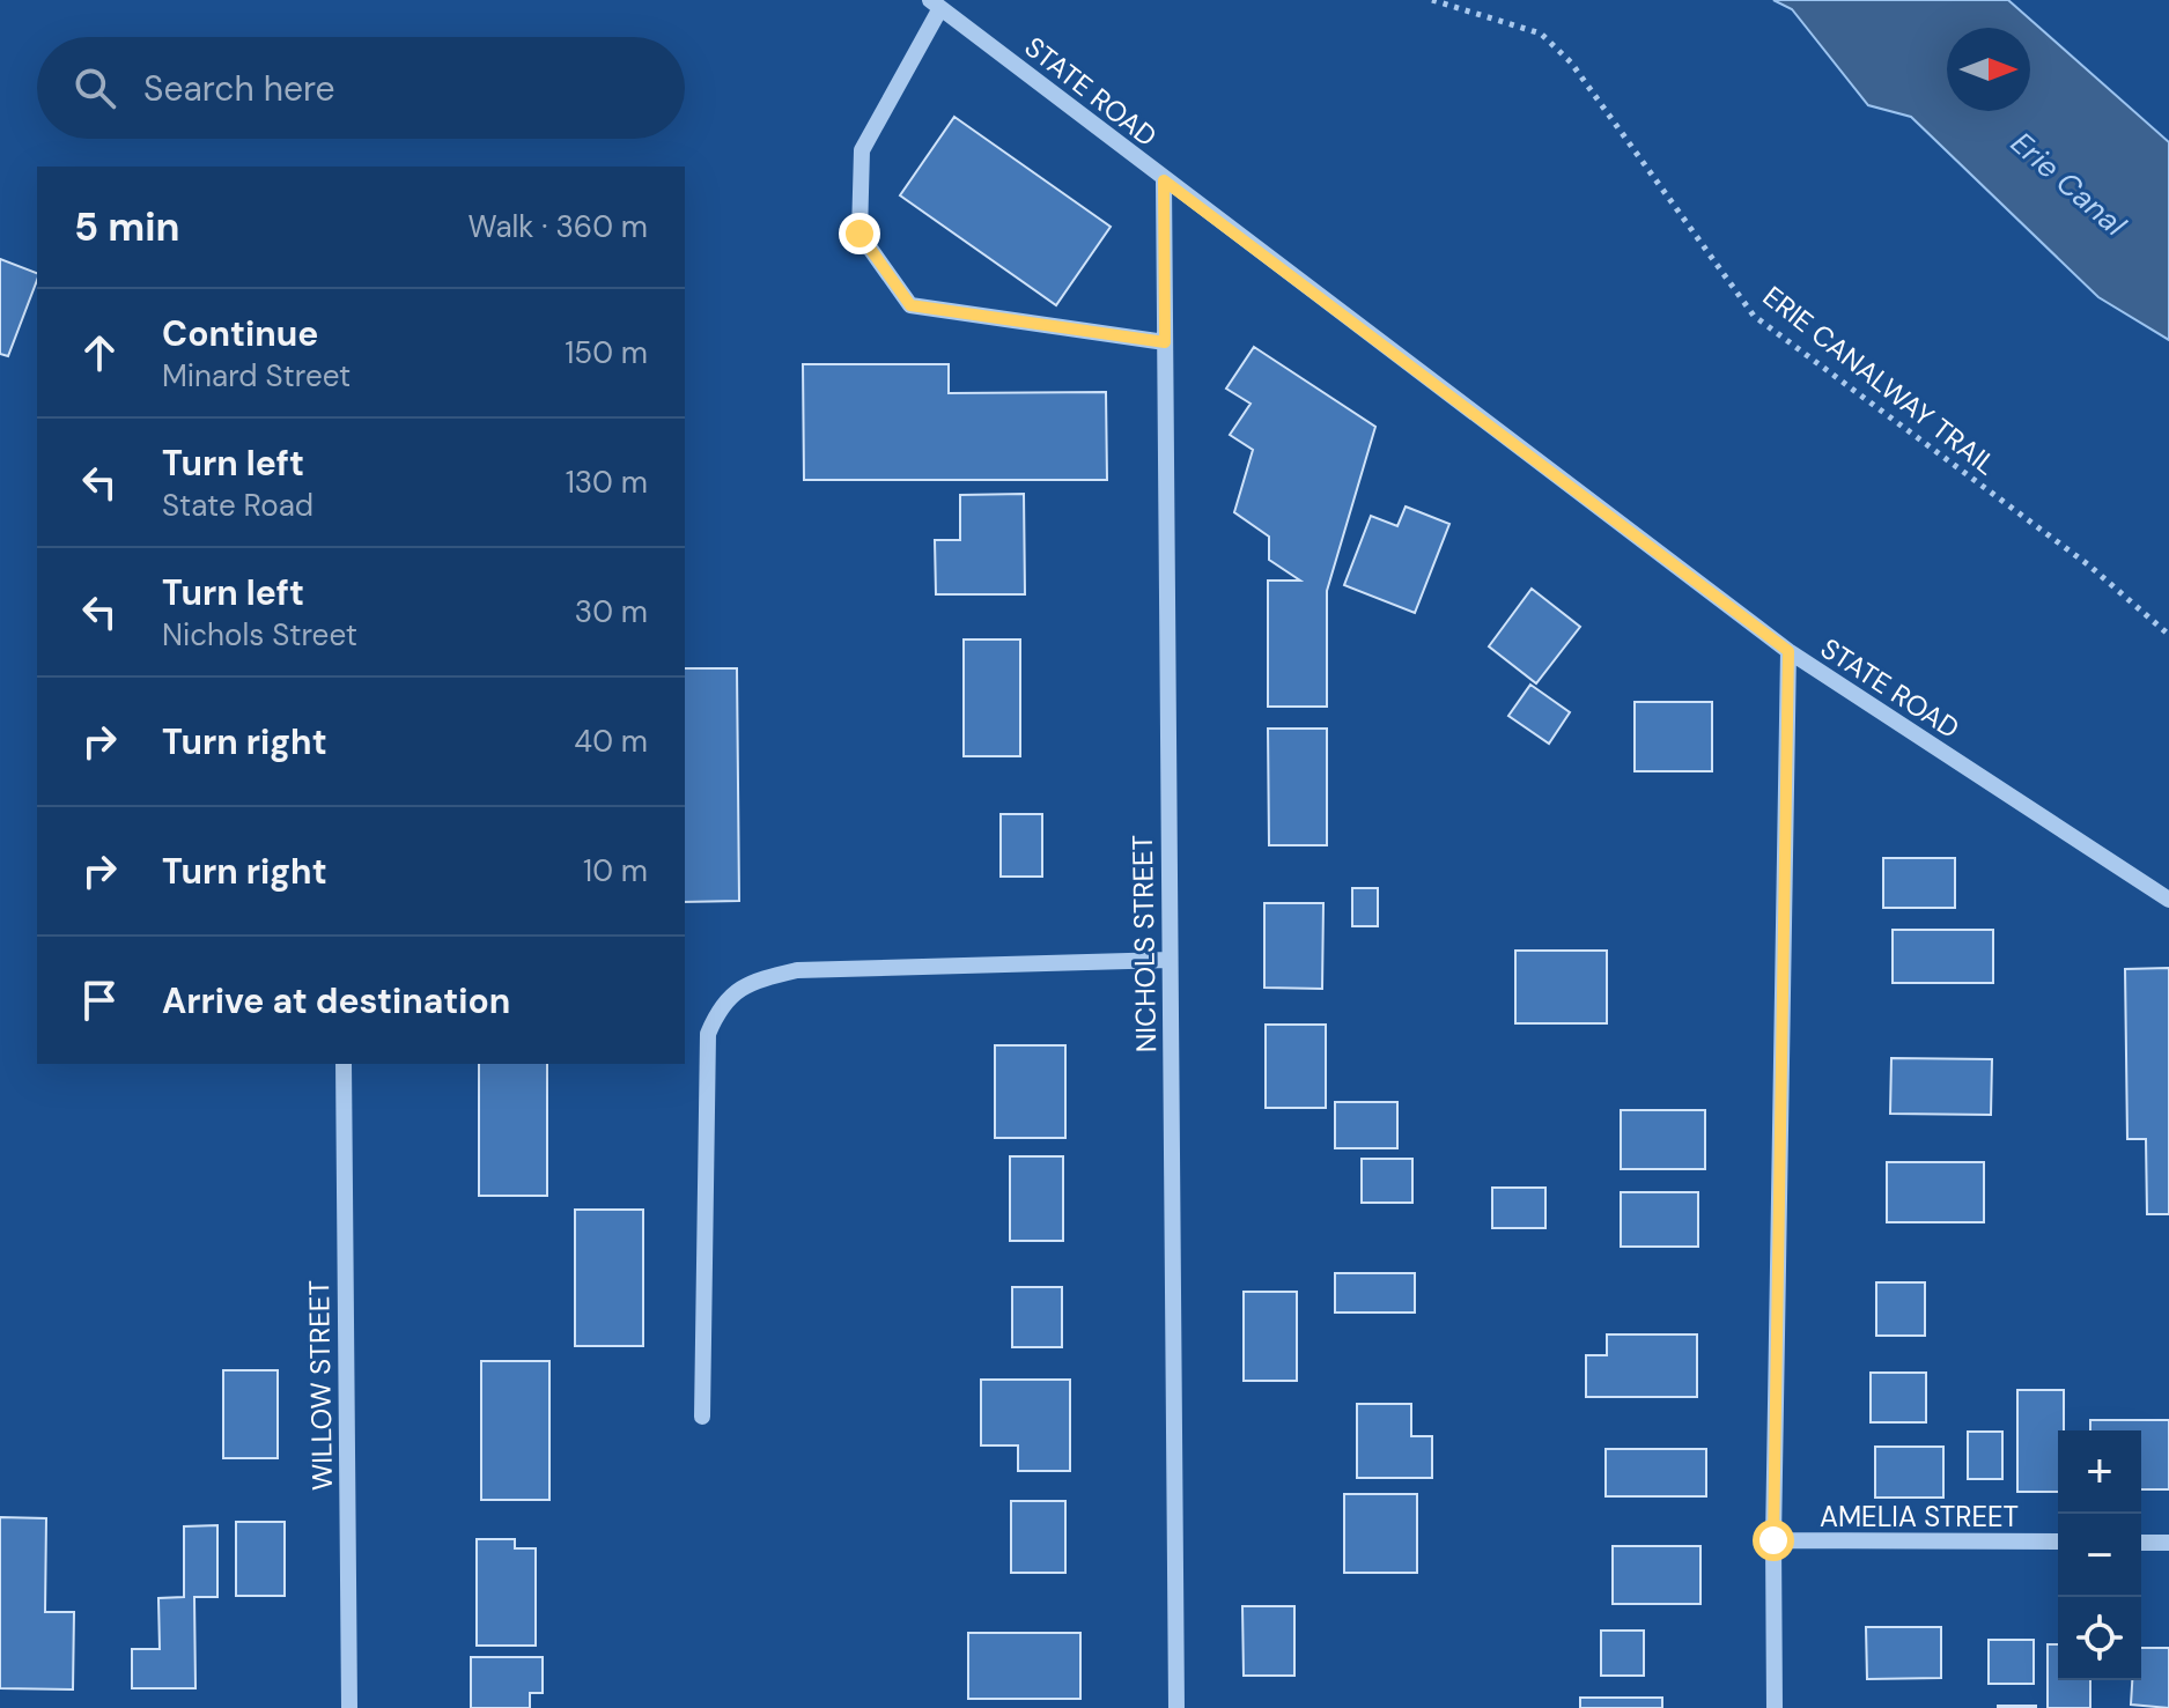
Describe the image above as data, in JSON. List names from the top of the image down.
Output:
{
  "streets": {
    "street": [
      "STATE ROAD",
      "NICHOLS STREET",
      "WILLOW STREET",
      "AMELIA STREET"
    ],
    "path": ["ERIE CANALWAY TRAIL"]
  },
  "crossings": [
    ["STATE ROAD", "NICHOLS STREET"]
  ],
  "water": ["Erie Canal"],
  "north": "right",
  "page": {
    "search": "Search here",
    "heading": ["5 min", "Walk · 360 m"],
    "list": [
      ["Continue", "Minard Street", "150 m"],
      ["Turn left", "State Road", "130 m"],
      ["Turn left", "Nichols Street", "30 m"],
      ["Turn right", "40 m"],
      ["Turn right", "10 m"],
      "Arrive at destination"
    ],
    "map_buttons": ["+", "−"]
  }
}
